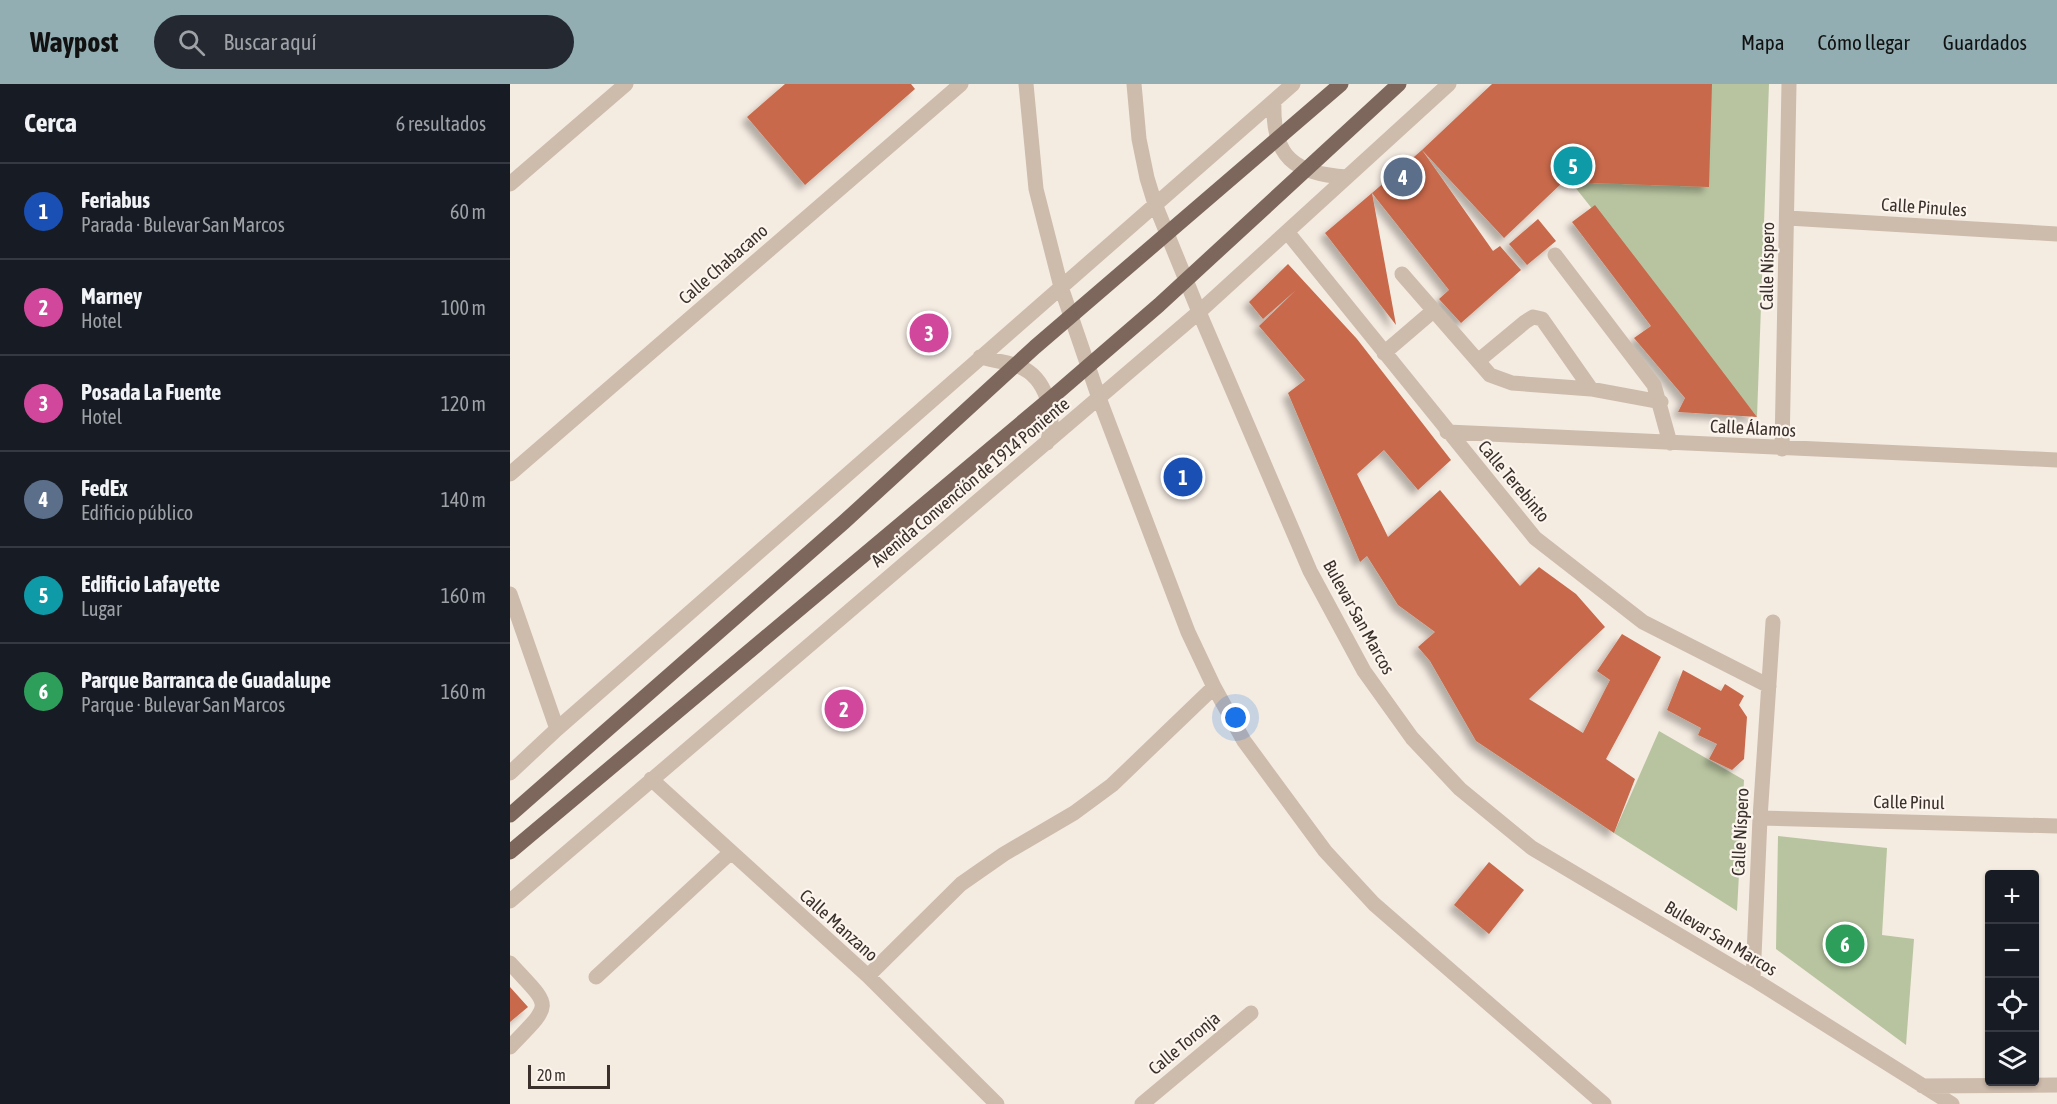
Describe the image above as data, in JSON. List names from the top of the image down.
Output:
{
  "streets": {
    "main road": ["Avenida Convención de 1914 Poniente"],
    "street": [
      "Calle Pinules",
      "Calle Chabacano",
      "Calle Níspero",
      "Calle Álamos",
      "Calle Terebinto",
      "Bulevar San Marcos",
      "Calle Pinul",
      "Calle Manzano",
      "Calle Toronja"
    ]
  },
  "crossings": [
    ["Calle Pinules", "Calle Níspero"],
    ["Calle Níspero", "Calle Álamos"],
    ["Calle Níspero", "Calle Terebinto"],
    ["Calle Níspero", "Bulevar San Marcos"],
    ["Calle Níspero", "Calle Pinul"],
    ["Calle Álamos", "Calle Terebinto"],
    ["Calle Terebinto", "Avenida Convención de 1914 Poniente"],
    ["Avenida Convención de 1914 Poniente", "Bulevar San Marcos"],
    ["Avenida Convención de 1914 Poniente", "Calle Manzano"]
  ],
  "scale_bar": "20 m",
  "page": {
    "header": "Waypost",
    "search": "Buscar aquí",
    "nav": ["Mapa", "Cómo llegar", "Guardados"],
    "heading": ["Cerca", "6 resultados"],
    "pins": [
      "5",
      "4",
      "3",
      "1",
      "2",
      "6"
    ],
    "list": [
      {
        "mark": "1",
        "name": "Feriabus",
        "note": "Parada · Bulevar San Marcos",
        "value": "60 m"
      },
      {
        "mark": "2",
        "name": "Marney",
        "note": "Hotel",
        "value": "100 m"
      },
      {
        "mark": "3",
        "name": "Posada La Fuente",
        "note": "Hotel",
        "value": "120 m"
      },
      {
        "mark": "4",
        "name": "FedEx",
        "note": "Edificio público",
        "value": "140 m"
      },
      {
        "mark": "5",
        "name": "Edificio Lafayette",
        "note": "Lugar",
        "value": "160 m"
      },
      {
        "mark": "6",
        "name": "Parque Barranca de Guadalupe",
        "note": "Parque · Bulevar San Marcos",
        "value": "160 m"
      }
    ],
    "map_buttons": ["+", "−"],
    "scale": "20 m"
  }
}
